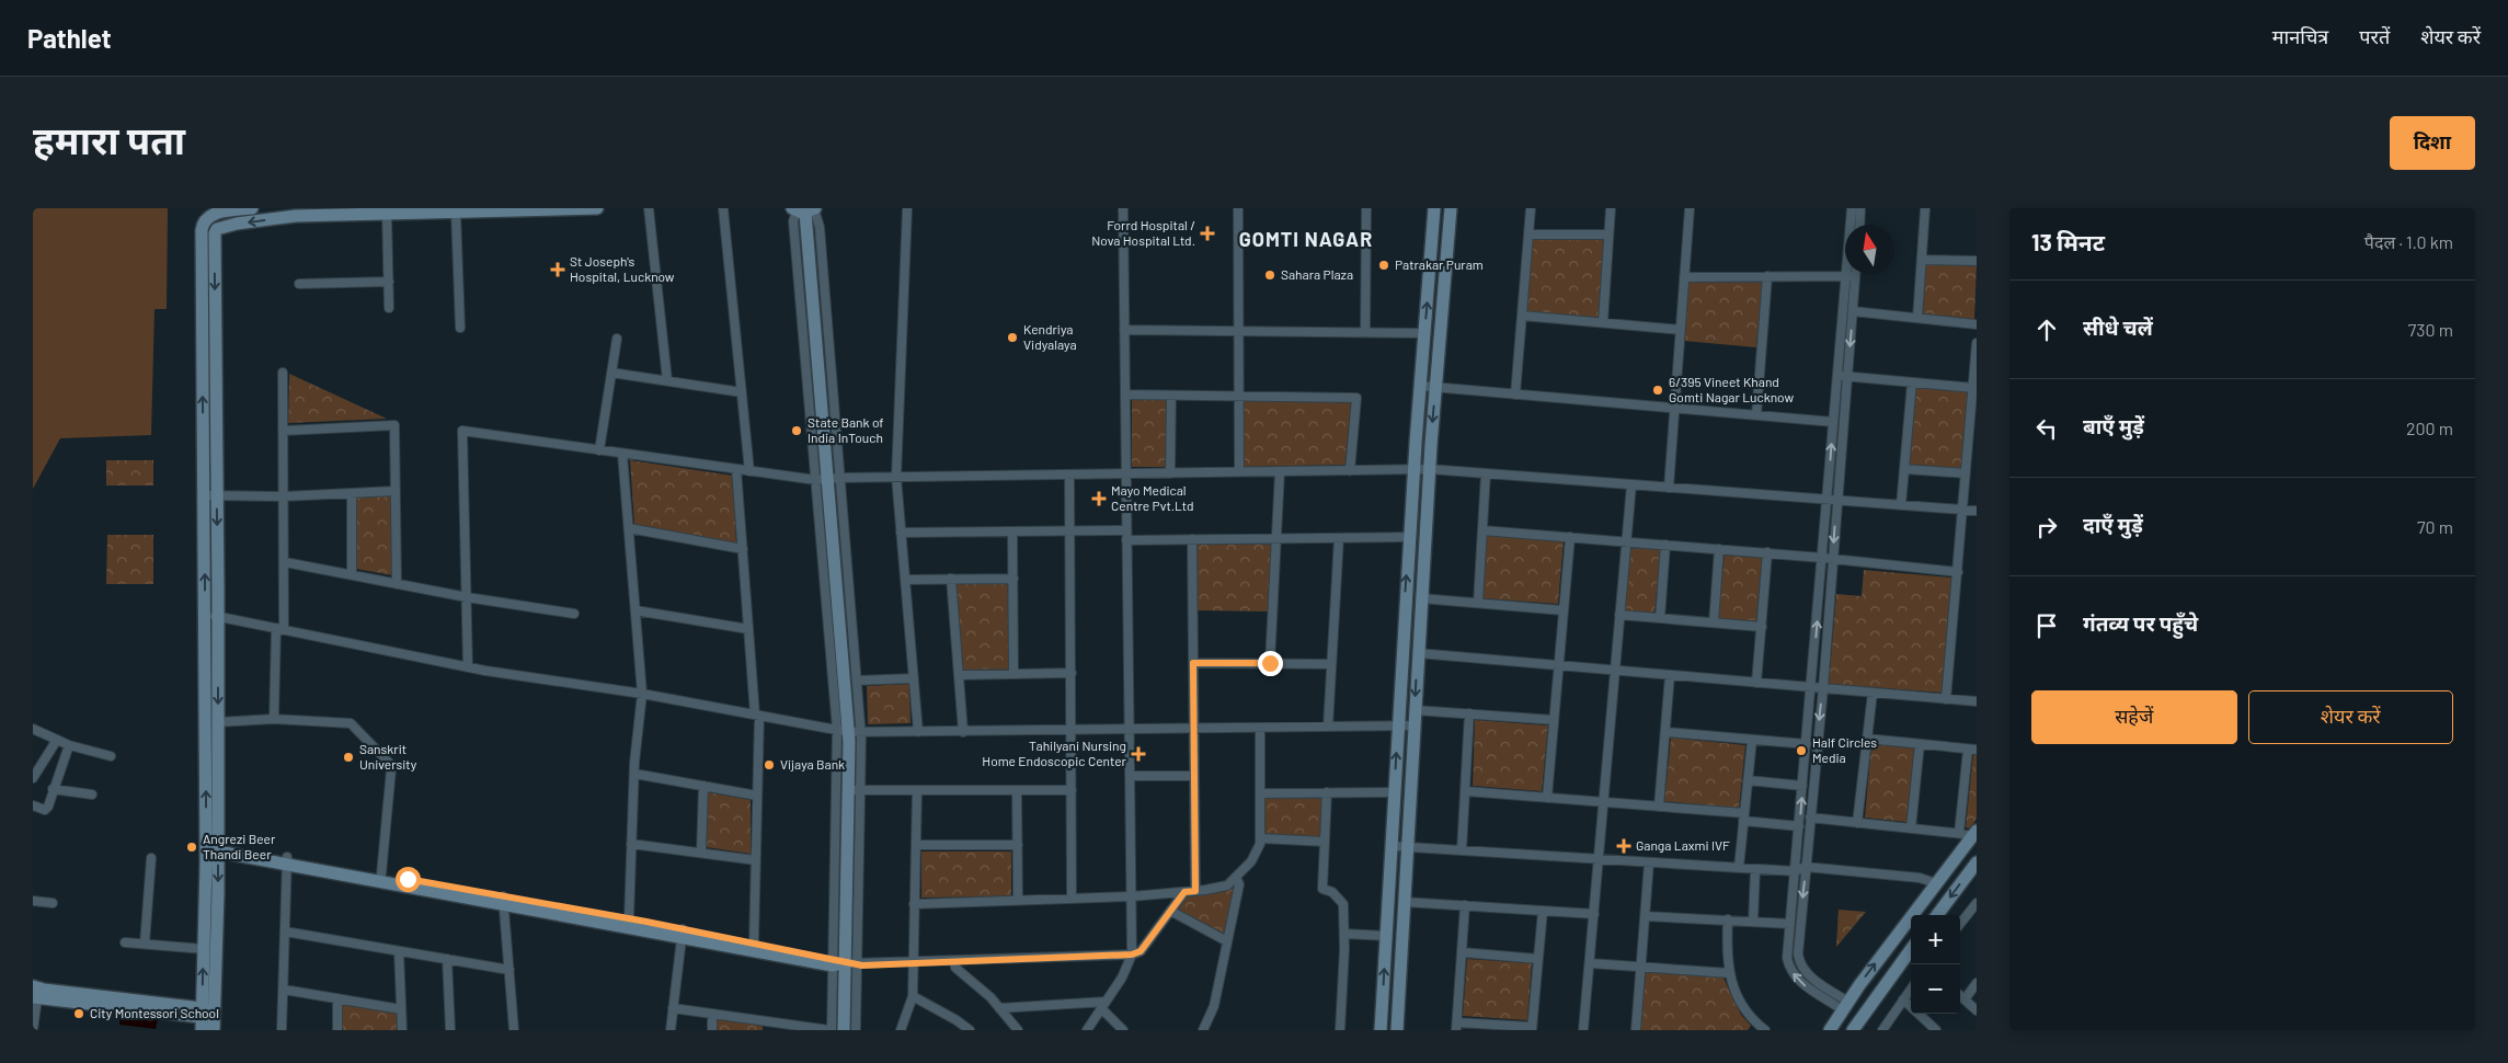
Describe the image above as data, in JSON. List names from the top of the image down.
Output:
{
  "districts": ["GOMTI NAGAR"],
  "places": {
    "health": [
      "Forrd Hospital / Nova Hospital Ltd.",
      "St Joseph's Hospital, Lucknow",
      "Mayo Medical Centre Pvt.Ltd",
      "Tahilyani Nursing Home Endoscopic Center",
      "Ganga Laxmi IVF"
    ],
    "other": [
      "Patrakar Puram",
      "Sahara Plaza",
      "Kendriya Vidyalaya",
      "6/395 Vineet Khand Gomti Nagar Lucknow",
      "State Bank of India InTouch",
      "Half Circles Media",
      "Sanskrit University",
      "Vijaya Bank",
      "Angrezi Beer Thandi Beer",
      "City Montessori School"
    ]
  },
  "north": "top",
  "page": {
    "header": "Pathlet",
    "nav": ["मानचित्र", "परतें", "शेयर करें"],
    "title": "हमारा पता",
    "buttons": [
      "दिशा",
      ["सहेजें", "शेयर करें"]
    ],
    "heading": ["13 मिनट", "पैदल · 1.0 km"],
    "list": [
      ["सीधे चलें", "730 m"],
      ["बाएँ मुड़ें", "200 m"],
      ["दाएँ मुड़ें", "70 m"],
      "गंतव्य पर पहुँचे"
    ],
    "map_buttons": ["+", "−"]
  }
}
